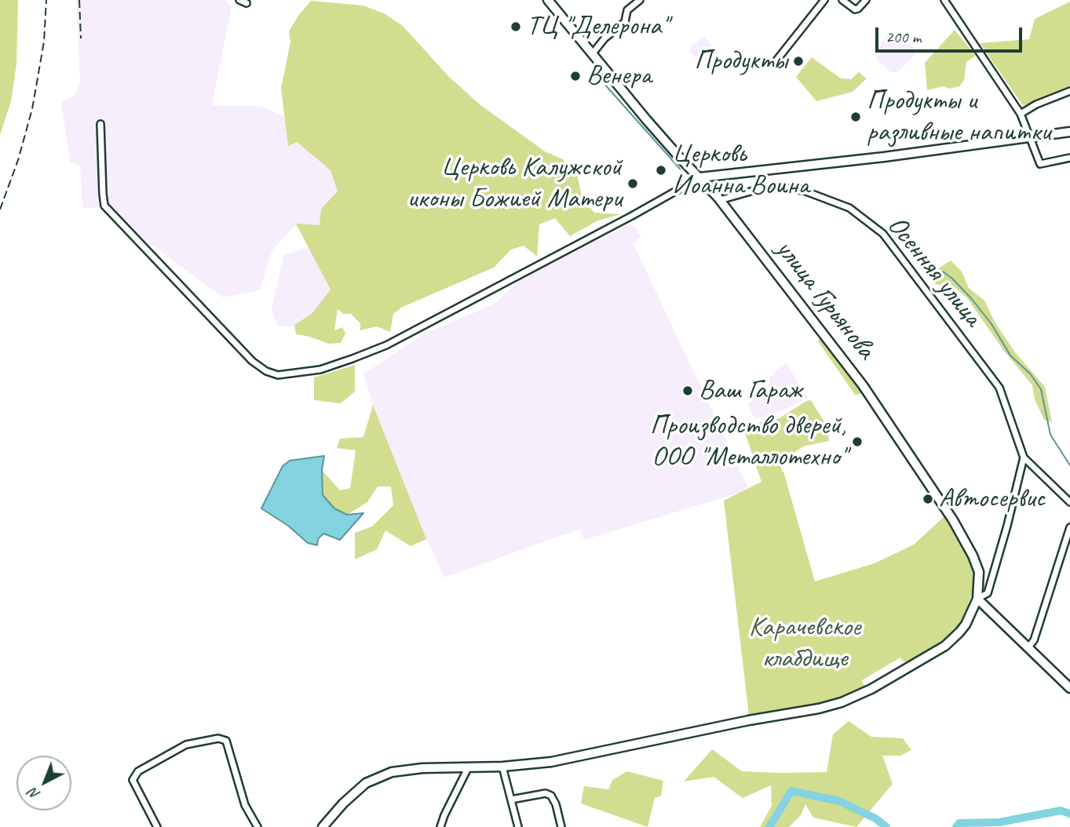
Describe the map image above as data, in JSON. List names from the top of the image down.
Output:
{
  "streets": {
    "street": ["Осенняя улица", "улица Гурьянова"]
  },
  "crossings": [
    ["Осенняя улица", "улица Гурьянова"]
  ],
  "parks": ["Карачевское клабдище"],
  "places": [
    "ТЦ \"Делерона\"",
    "Продукты",
    "Венера",
    "Продукты и разливные напитки",
    "Церковь Иоанна Воина",
    "Церковь Калужской иконы Божией Матери",
    "Ваш Гараж",
    "Производство дверей, ООО \"Металлотехно\"",
    "Автосервис"
  ],
  "scale_bar": "200 m",
  "north": "bottom left"
}
